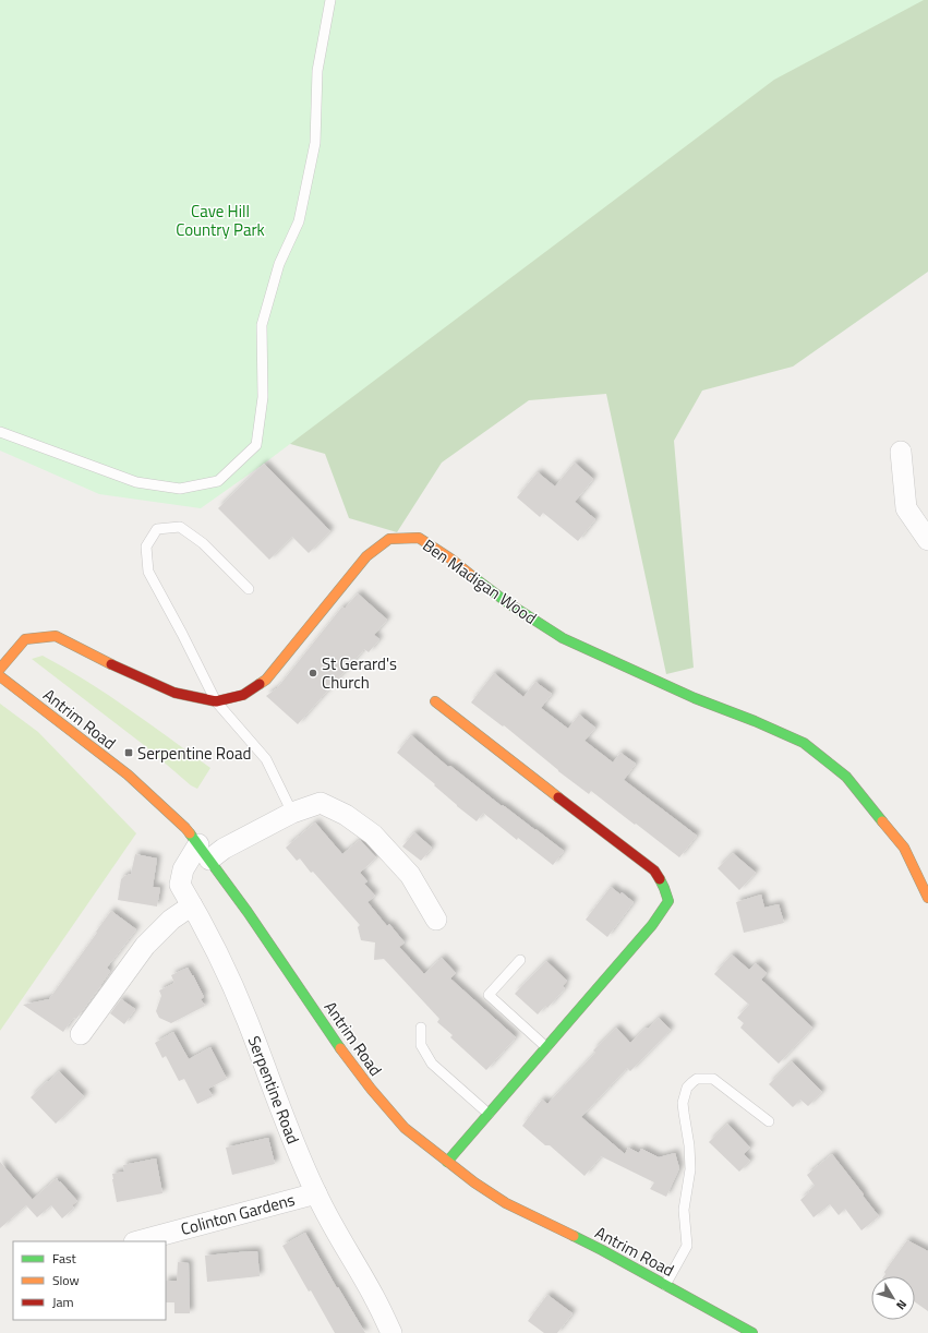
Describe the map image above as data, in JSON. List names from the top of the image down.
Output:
{
  "streets": {
    "street": [
      "Ben Madigan Wood",
      "Antrim Road",
      "Serpentine Road",
      "Colinton Gardens"
    ]
  },
  "crossings": [
    ["Antrim Road", "Serpentine Road"],
    ["Serpentine Road", "Colinton Gardens"]
  ],
  "parks": ["Cave Hill Country Park"],
  "places": {
    "other": ["St Gerard's Church"],
    "transit": ["Serpentine Road"]
  },
  "legend": ["Fast", "Slow", "Jam"],
  "north": "bottom right"
}
